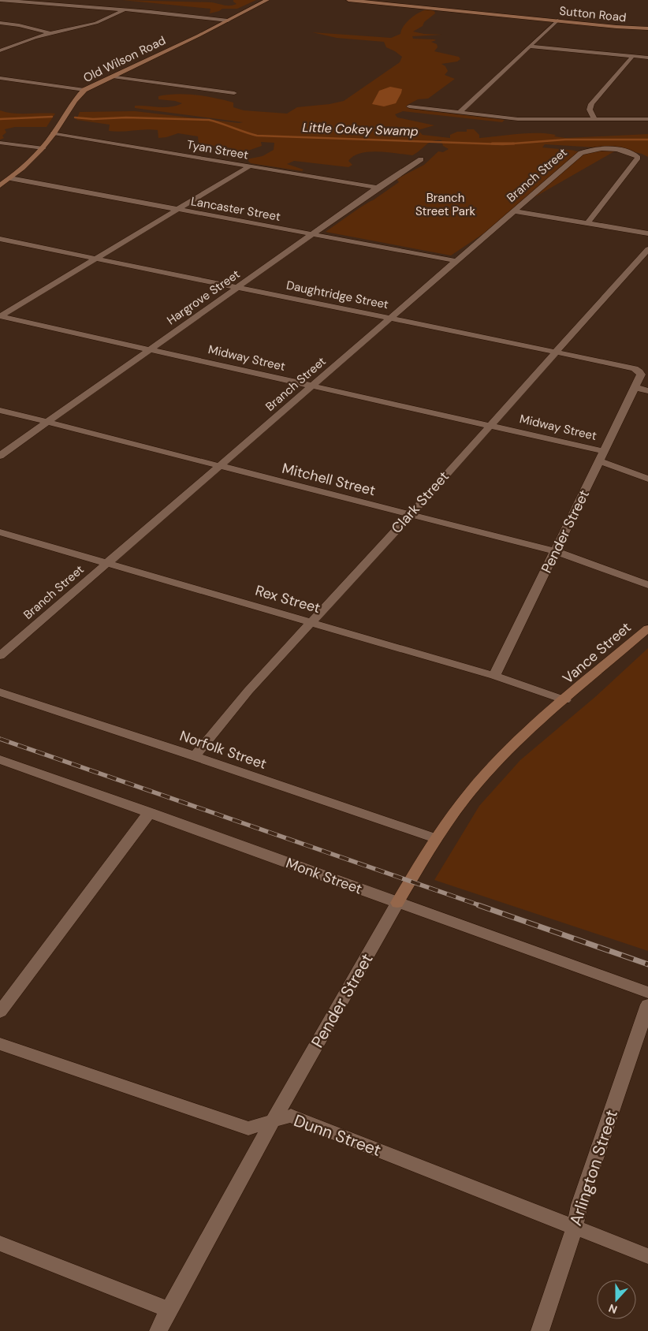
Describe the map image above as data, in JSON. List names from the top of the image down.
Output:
{
  "streets": {
    "street": [
      "Sutton Road",
      "Old Wilson Road",
      "Tyan Street",
      "Branch Street",
      "Lancaster Street",
      "Daughtridge Street",
      "Hargrove Street",
      "Midway Street",
      "Mitchell Street",
      "Clark Street",
      "Pender Street",
      "Rex Street",
      "Vance Street",
      "Norfolk Street",
      "Monk Street",
      "Dunn Street",
      "Arlington Street"
    ]
  },
  "crossings": [
    ["Old Wilson Road", "Tyan Street"],
    ["Old Wilson Road", "Lancaster Street"],
    ["Tyan Street", "Hargrove Street"],
    ["Branch Street", "Lancaster Street"],
    ["Branch Street", "Daughtridge Street"],
    ["Branch Street", "Midway Street"],
    ["Branch Street", "Mitchell Street"],
    ["Branch Street", "Rex Street"],
    ["Lancaster Street", "Hargrove Street"],
    ["Daughtridge Street", "Hargrove Street"],
    ["Daughtridge Street", "Clark Street"],
    ["Daughtridge Street", "Pender Street"],
    ["Hargrove Street", "Midway Street"],
    ["Hargrove Street", "Mitchell Street"],
    ["Midway Street", "Clark Street"],
    ["Midway Street", "Pender Street"],
    ["Mitchell Street", "Clark Street"],
    ["Mitchell Street", "Pender Street"],
    ["Clark Street", "Rex Street"],
    ["Clark Street", "Norfolk Street"],
    ["Pender Street", "Rex Street"],
    ["Pender Street", "Vance Street"],
    ["Pender Street", "Norfolk Street"],
    ["Pender Street", "Monk Street"],
    ["Pender Street", "Dunn Street"],
    ["Rex Street", "Vance Street"],
    ["Dunn Street", "Arlington Street"]
  ],
  "water": ["Little Cokey Swamp"],
  "parks": ["Branch Street Park"],
  "north": "bottom"
}
